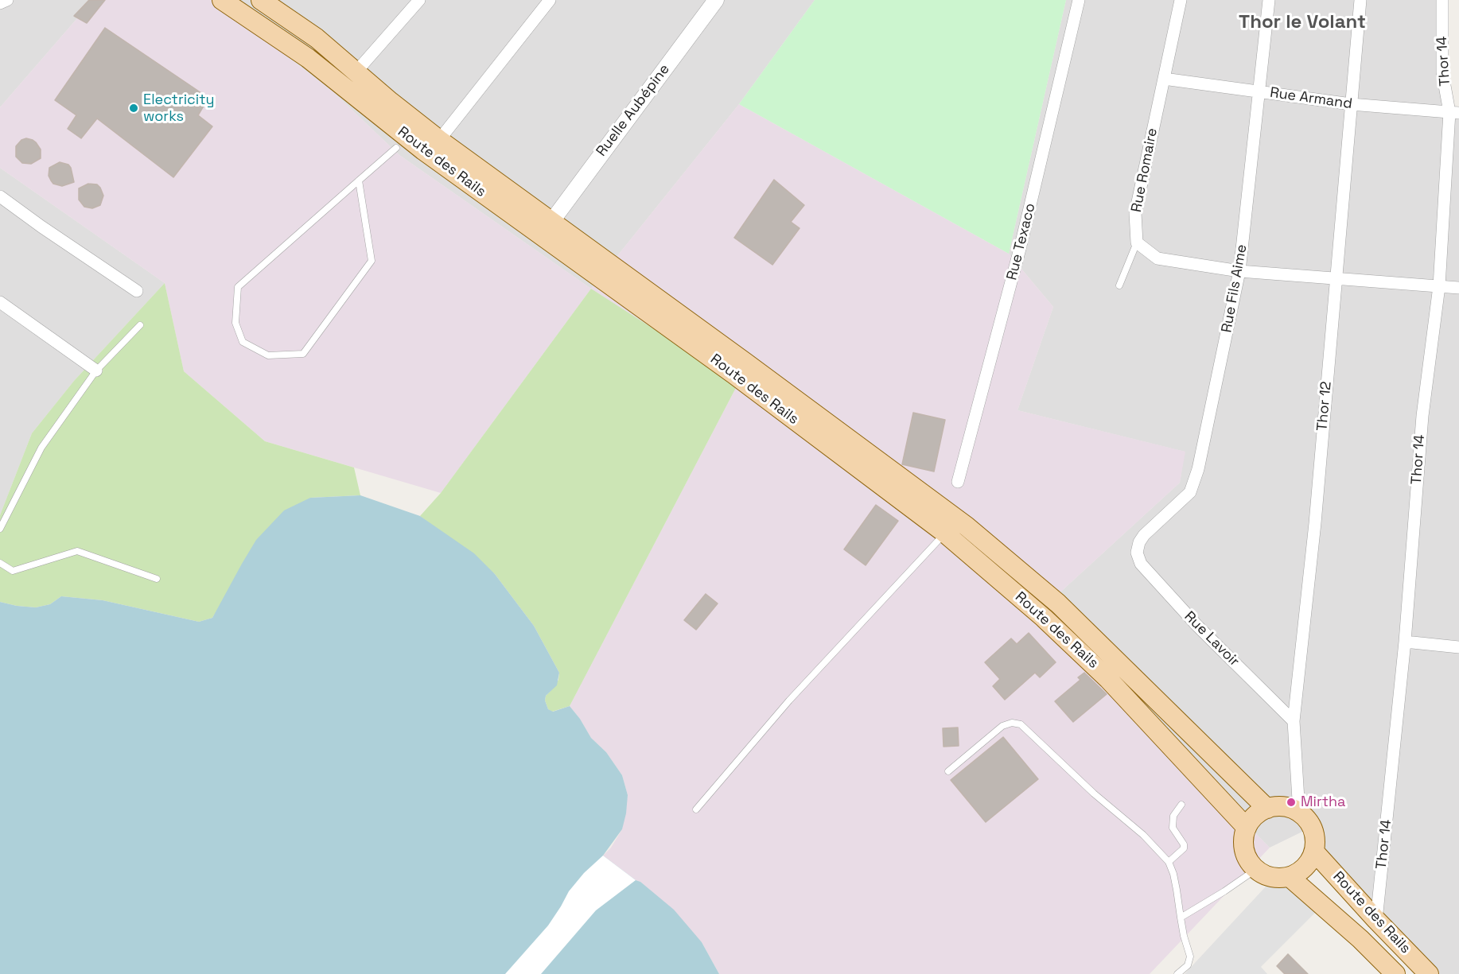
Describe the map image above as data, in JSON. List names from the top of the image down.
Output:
{
  "streets": {
    "main road": ["Route des Rails"],
    "street": [
      "Thor 14",
      "Rue Armand",
      "Ruelle Aubépine",
      "Rue Romaire",
      "Rue Texaco",
      "Rue Fils Aime",
      "Thor 12",
      "Rue Lavoir"
    ]
  },
  "crossings": [
    ["Thor 14", "Rue Armand"],
    ["Thor 14", "Route des Rails"],
    ["Rue Armand", "Rue Romaire"],
    ["Rue Armand", "Rue Fils Aime"],
    ["Rue Armand", "Thor 12"],
    ["Ruelle Aubépine", "Route des Rails"],
    ["Route des Rails", "Thor 12"],
    ["Rue Fils Aime", "Rue Lavoir"],
    ["Thor 12", "Rue Lavoir"]
  ],
  "districts": ["Thor le Volant"],
  "places": ["Electricity works", "Mirtha"]
}
